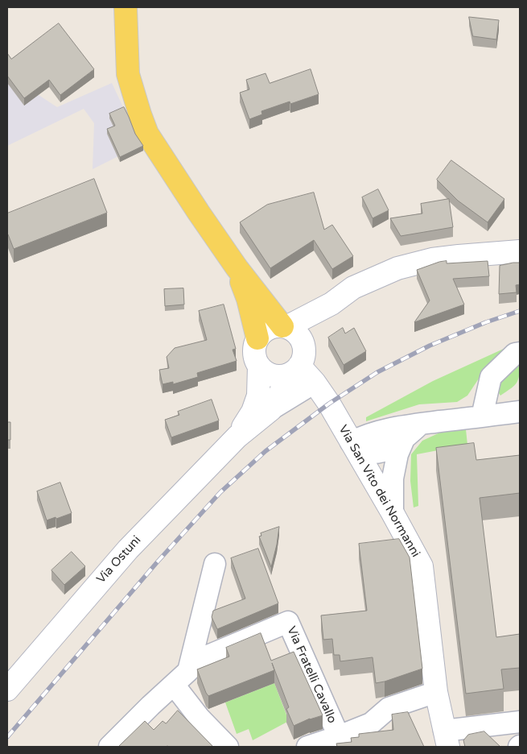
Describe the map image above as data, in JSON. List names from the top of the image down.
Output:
{
  "streets": {
    "main road": ["Via San Vito dei Normanni", "Via Ostuni"],
    "street": ["Via Fratelli Cavallo"]
  }
}
